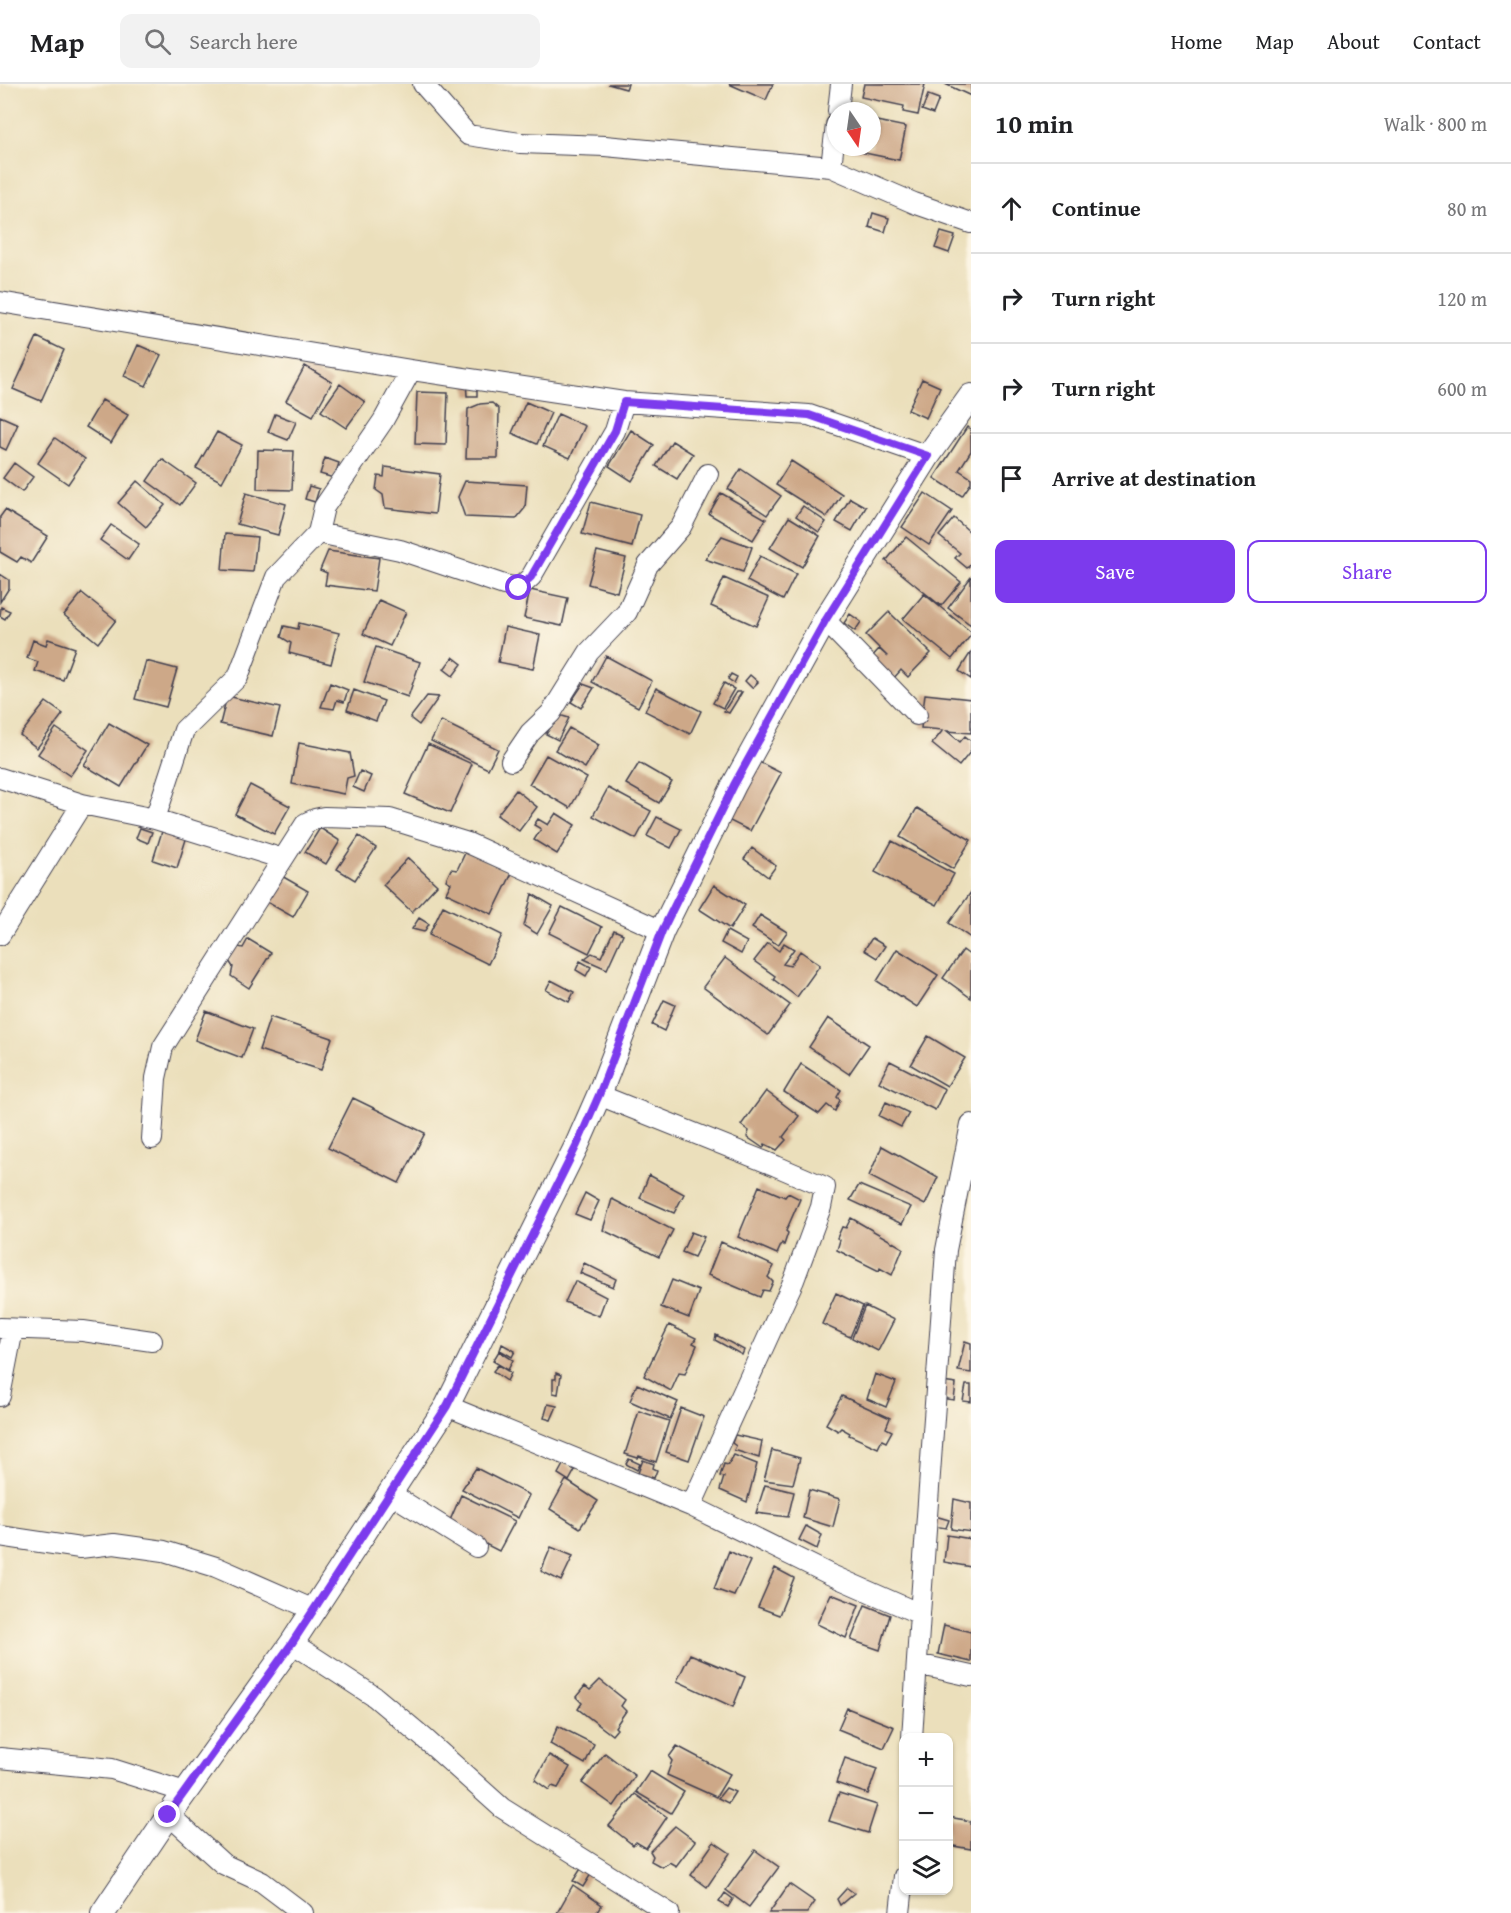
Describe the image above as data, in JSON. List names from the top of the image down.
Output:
{
  "north": "bottom",
  "page": {
    "header": "Map",
    "search": "Search here",
    "nav": [
      "Home",
      "Map",
      "About",
      "Contact"
    ],
    "heading": ["10 min", "Walk · 800 m"],
    "list": [
      ["Continue", "80 m"],
      ["Turn right", "120 m"],
      ["Turn right", "600 m"],
      "Arrive at destination"
    ],
    "buttons": ["Save", "Share"],
    "map_buttons": ["+", "−"]
  }
}
